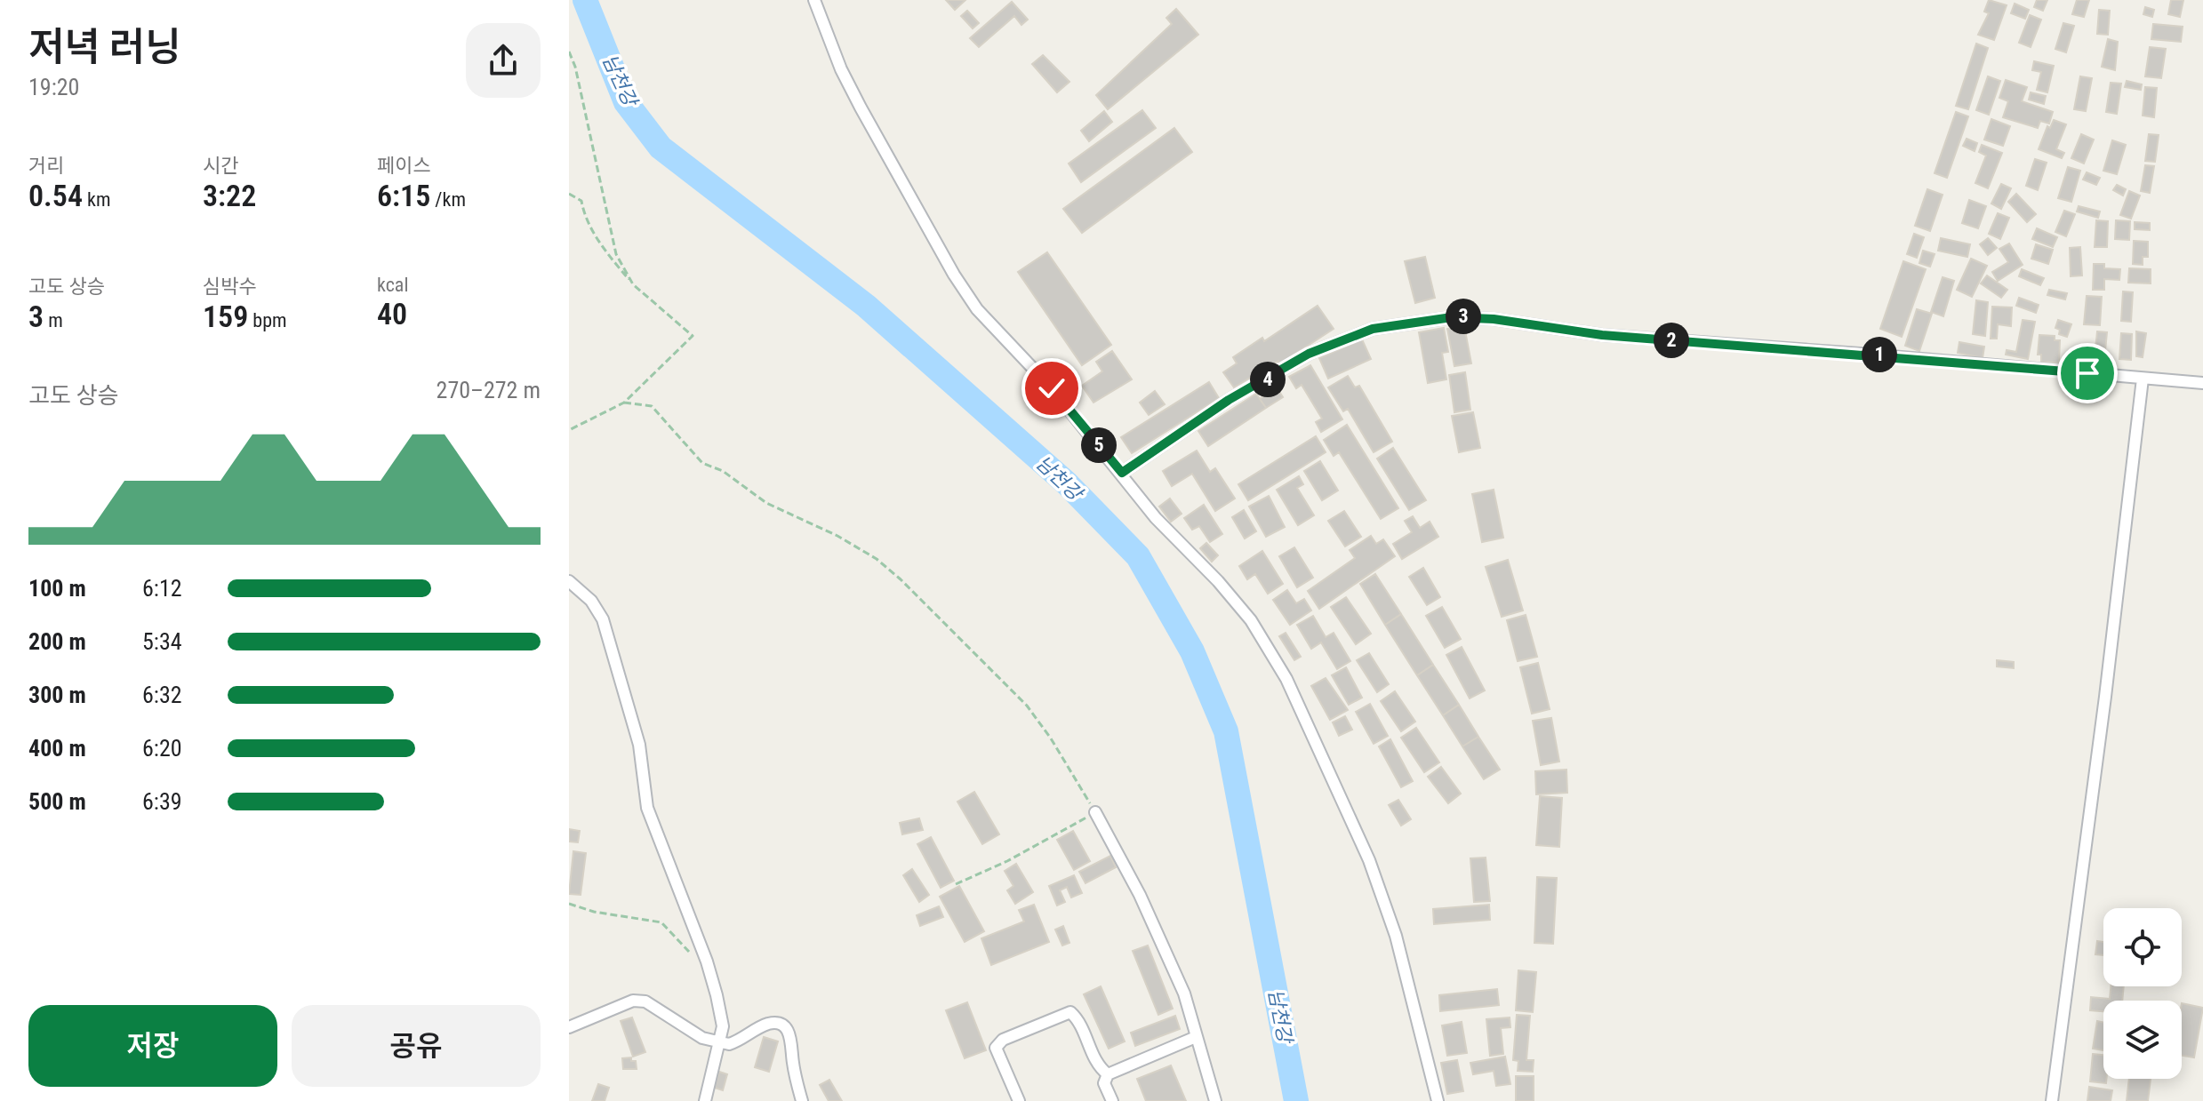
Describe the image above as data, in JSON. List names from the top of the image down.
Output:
{
  "water": ["남천강"],
  "page": {
    "heading": ["저녁 러닝", "19:20"],
    "stats": [
      ["거리", "0.54 km"],
      ["시간", "3:22"],
      ["페이스", "6:15 /km"],
      ["고도 상승", "3 m"],
      ["심박수", "159 bpm"],
      ["kcal", "40"]
    ],
    "pins": [
      "3",
      "2",
      "1",
      "4",
      "5"
    ],
    "chart": ["고도 상승", "270–272 m"],
    "list": [
      {
        "name": "100 m",
        "note": "6:12"
      },
      {
        "name": "200 m",
        "note": "5:34"
      },
      {
        "name": "300 m",
        "note": "6:32"
      },
      {
        "name": "400 m",
        "note": "6:20"
      },
      {
        "name": "500 m",
        "note": "6:39"
      }
    ],
    "buttons": ["저장", "공유"]
  }
}
